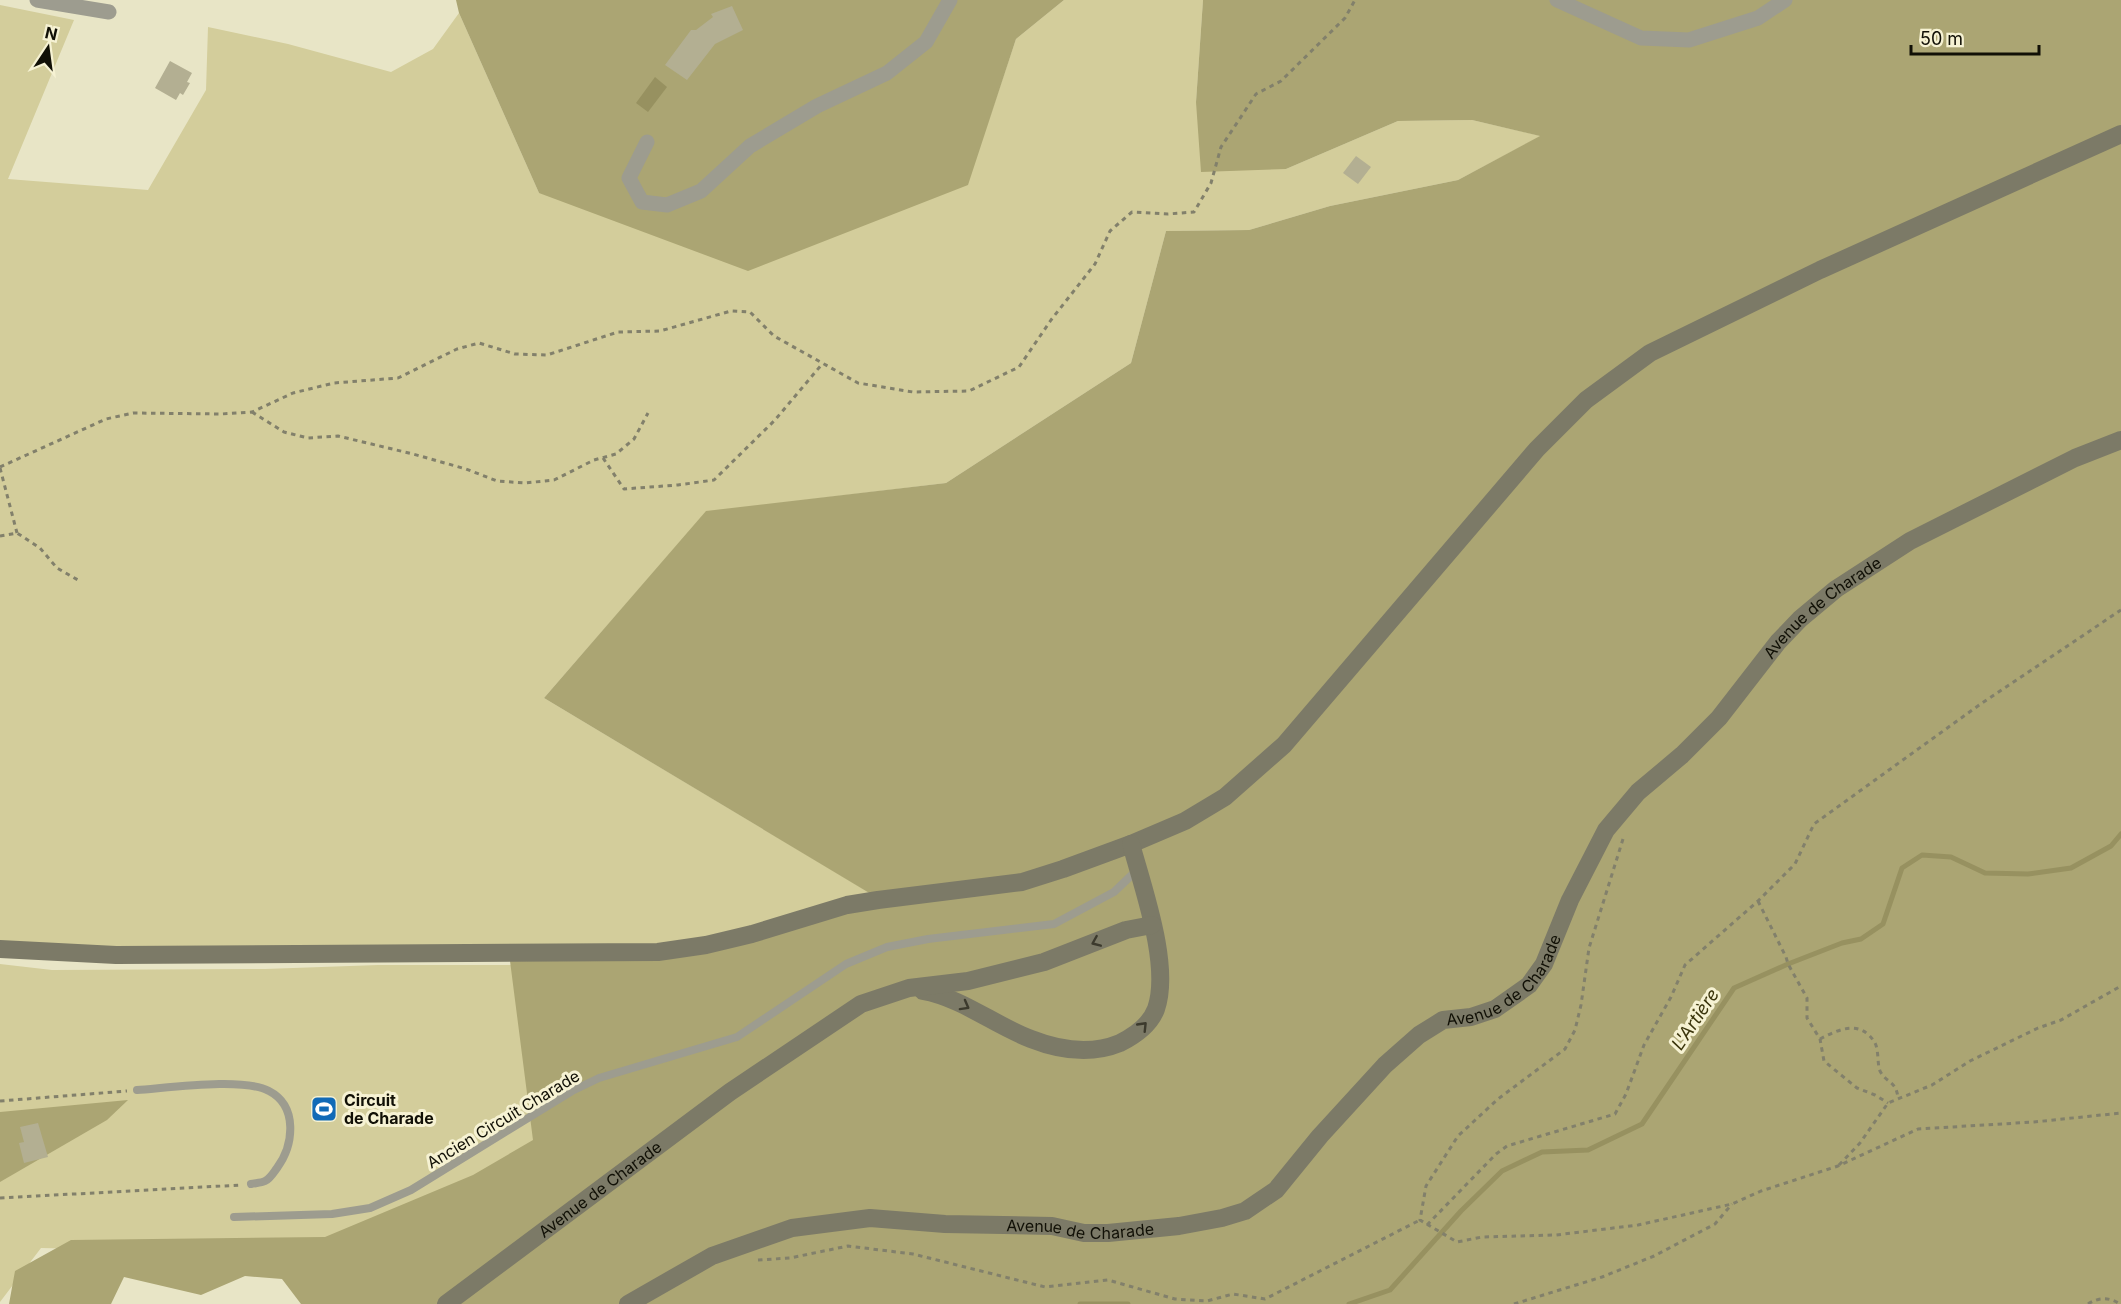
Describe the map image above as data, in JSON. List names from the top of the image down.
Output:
{
  "streets": {
    "street": ["Avenue de Charade"],
    "lane": ["Ancien Circuit Charade"]
  },
  "water": ["L'Artière"],
  "places": {
    "sports": ["Circuit de Charade"]
  },
  "scale_bar": "50 m",
  "north": "top"
}
